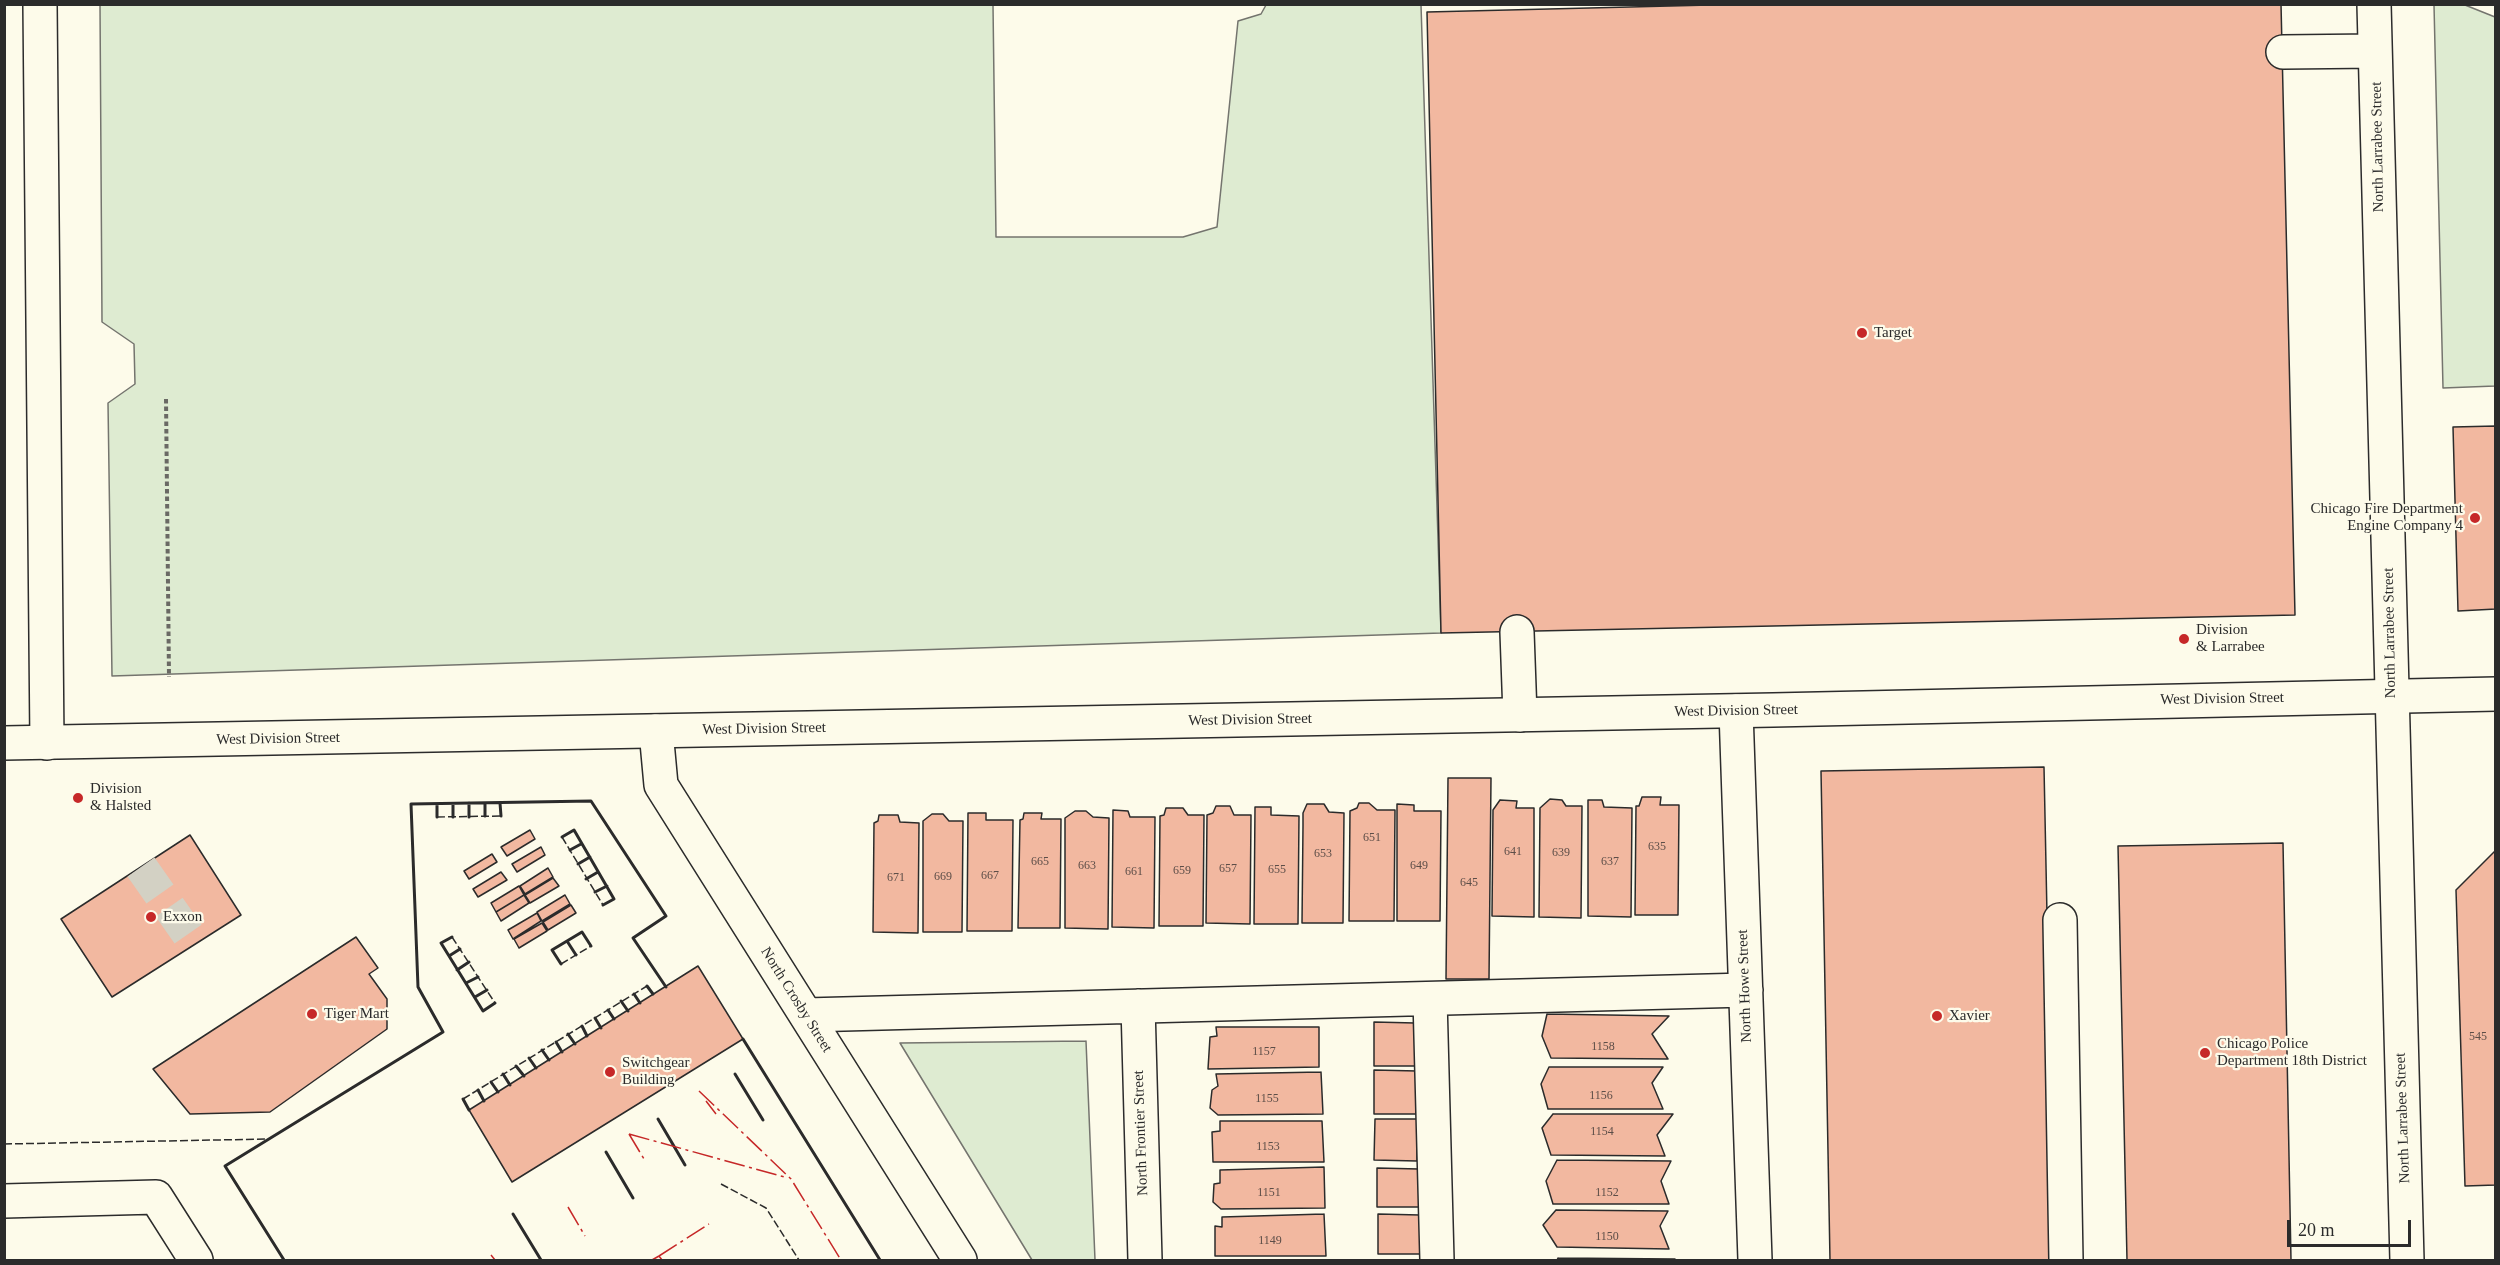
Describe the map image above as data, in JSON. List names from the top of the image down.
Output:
{
  "streets": {
    "street": [
      "North Larrabee Street",
      "West Division Street",
      "North Howe Street",
      "North Crosby Street",
      "North Frontier Street"
    ]
  },
  "crossings": [
    ["North Larrabee Street", "West Division Street"],
    ["West Division Street", "North Howe Street"],
    ["West Division Street", "North Crosby Street"]
  ],
  "places": [
    "Target",
    "Chicago Fire Department Engine Company 4",
    "Division & Larrabee",
    "Division & Halsted",
    "Exxon",
    "Tiger Mart",
    "Xavier",
    "Chicago Police Department 18th District",
    "Switchgear Building"
  ],
  "house_numbers": [
    "651",
    "635",
    "641",
    "639",
    "653",
    "665",
    "637",
    "663",
    "649",
    "657",
    "655",
    "659",
    "661",
    "667",
    "669",
    "671",
    "645",
    "545",
    "1158",
    "1157",
    "1156",
    "1155",
    "1154",
    "1153",
    "1151",
    "1152",
    "1150",
    "1149"
  ],
  "scale_bar": "20 m"
}
